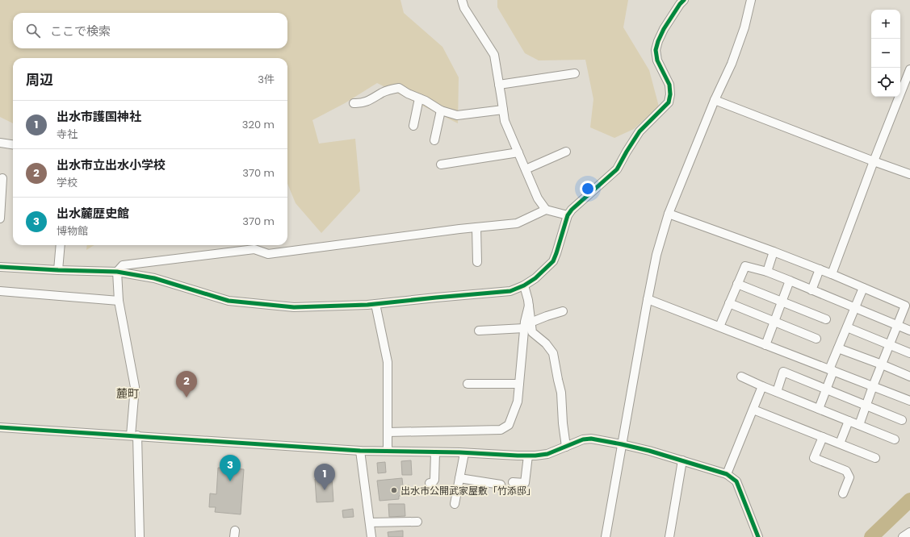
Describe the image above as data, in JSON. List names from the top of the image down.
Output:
{
  "districts": ["麓町"],
  "places": ["出水市公開武家屋敷「竹添邸」"],
  "page": {
    "map_buttons": ["+", "−"],
    "search": "ここで検索",
    "heading": ["周辺", "3件"],
    "list": [
      {
        "mark": "1",
        "name": "出水市護国神社",
        "note": "寺社",
        "value": "320 m"
      },
      {
        "mark": "2",
        "name": "出水市立出水小学校",
        "note": "学校",
        "value": "370 m"
      },
      {
        "mark": "3",
        "name": "出水麓歴史館",
        "note": "博物館",
        "value": "370 m"
      }
    ],
    "pins": ["2", "3", "1"]
  }
}
